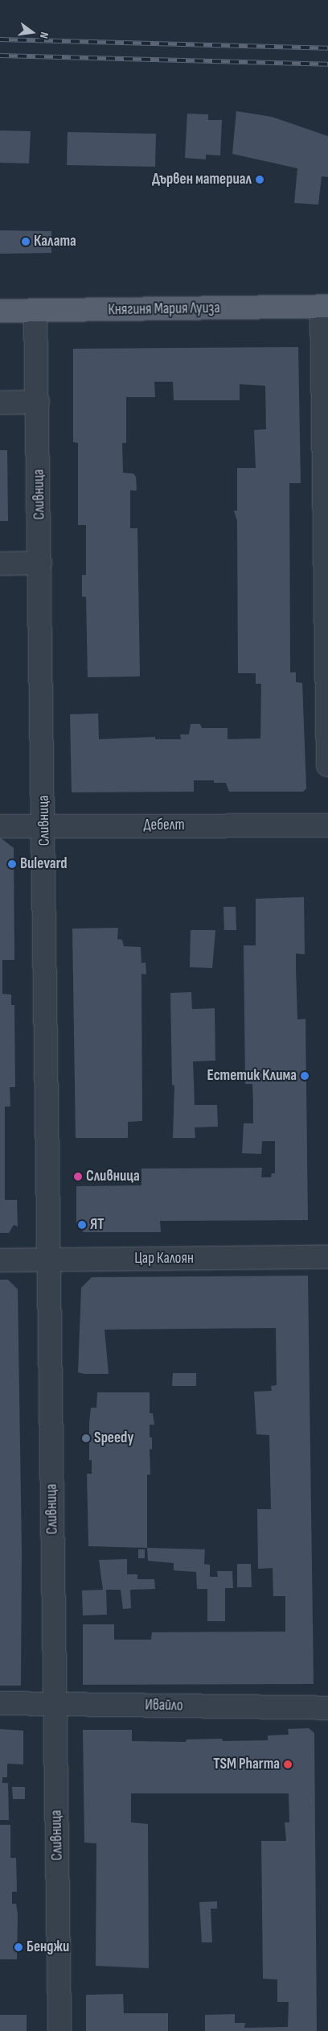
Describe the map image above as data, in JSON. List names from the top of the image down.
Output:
{
  "streets": {
    "main road": ["Княгиня Мария Луиза"],
    "street": [
      "Сливница",
      "Дебелт",
      "Цар Калоян",
      "Ивайло"
    ]
  },
  "crossings": [
    ["Княгиня Мария Луиза", "Сливница"],
    ["Сливница", "Дебелт"],
    ["Сливница", "Цар Калоян"],
    ["Сливница", "Ивайло"]
  ],
  "places": [
    "Дървен материал",
    "Калата",
    "Bulevard",
    "Естетик Клима",
    "Сливница",
    "ЯТ",
    "Speedy",
    "TSM Pharma",
    "Бенджи"
  ],
  "north": "right"
}
